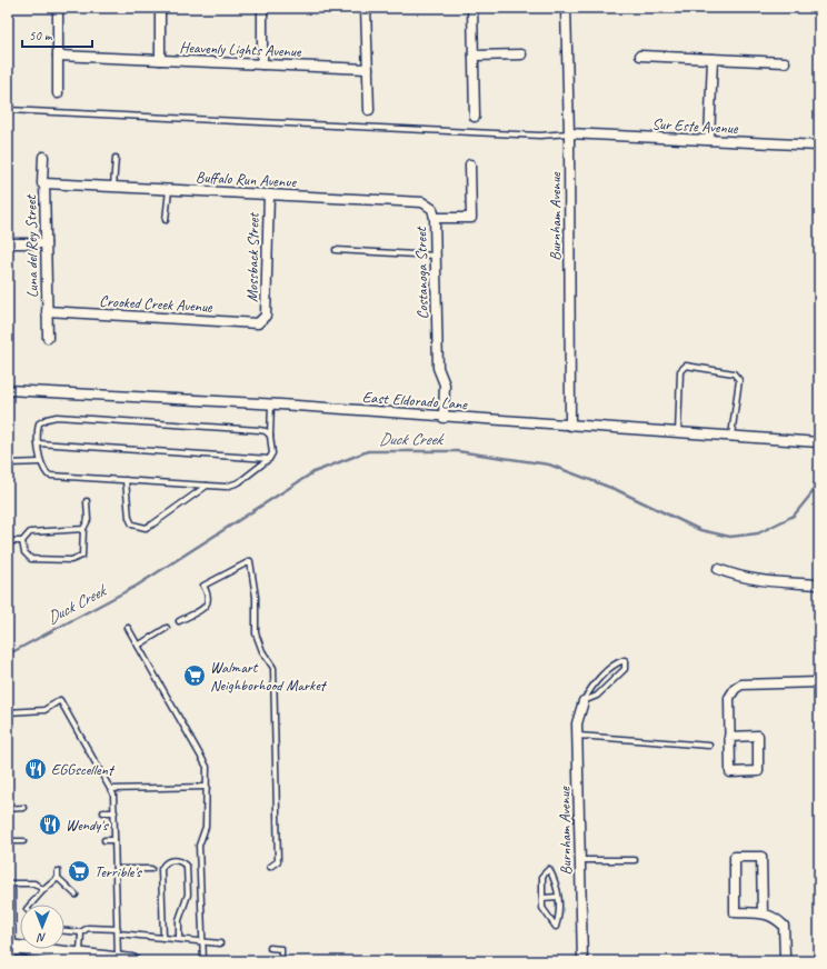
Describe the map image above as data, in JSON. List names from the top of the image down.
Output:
{
  "streets": {
    "street": [
      "Heavenly Lights Avenue",
      "Sur Este Avenue",
      "Buffalo Run Avenue",
      "Burnham Avenue",
      "Luna del Rey Street",
      "Mossback Street",
      "Costanoga Street",
      "Crooked Creek Avenue",
      "East Eldorado Lane"
    ]
  },
  "crossings": [
    ["Sur Este Avenue", "Burnham Avenue"],
    ["Buffalo Run Avenue", "Luna del Rey Street"],
    ["Buffalo Run Avenue", "Mossback Street"],
    ["Buffalo Run Avenue", "Costanoga Street"],
    ["Burnham Avenue", "East Eldorado Lane"],
    ["Luna del Rey Street", "Crooked Creek Avenue"],
    ["Mossback Street", "Crooked Creek Avenue"],
    ["Costanoga Street", "East Eldorado Lane"]
  ],
  "water": ["Duck Creek"],
  "places": {
    "supermarket": ["Walmart Neighborhood Market", "Terrible's"],
    "restaurant": ["EGGscellent", "Wendy's"]
  },
  "scale_bar": "50 m",
  "north": "bottom"
}
